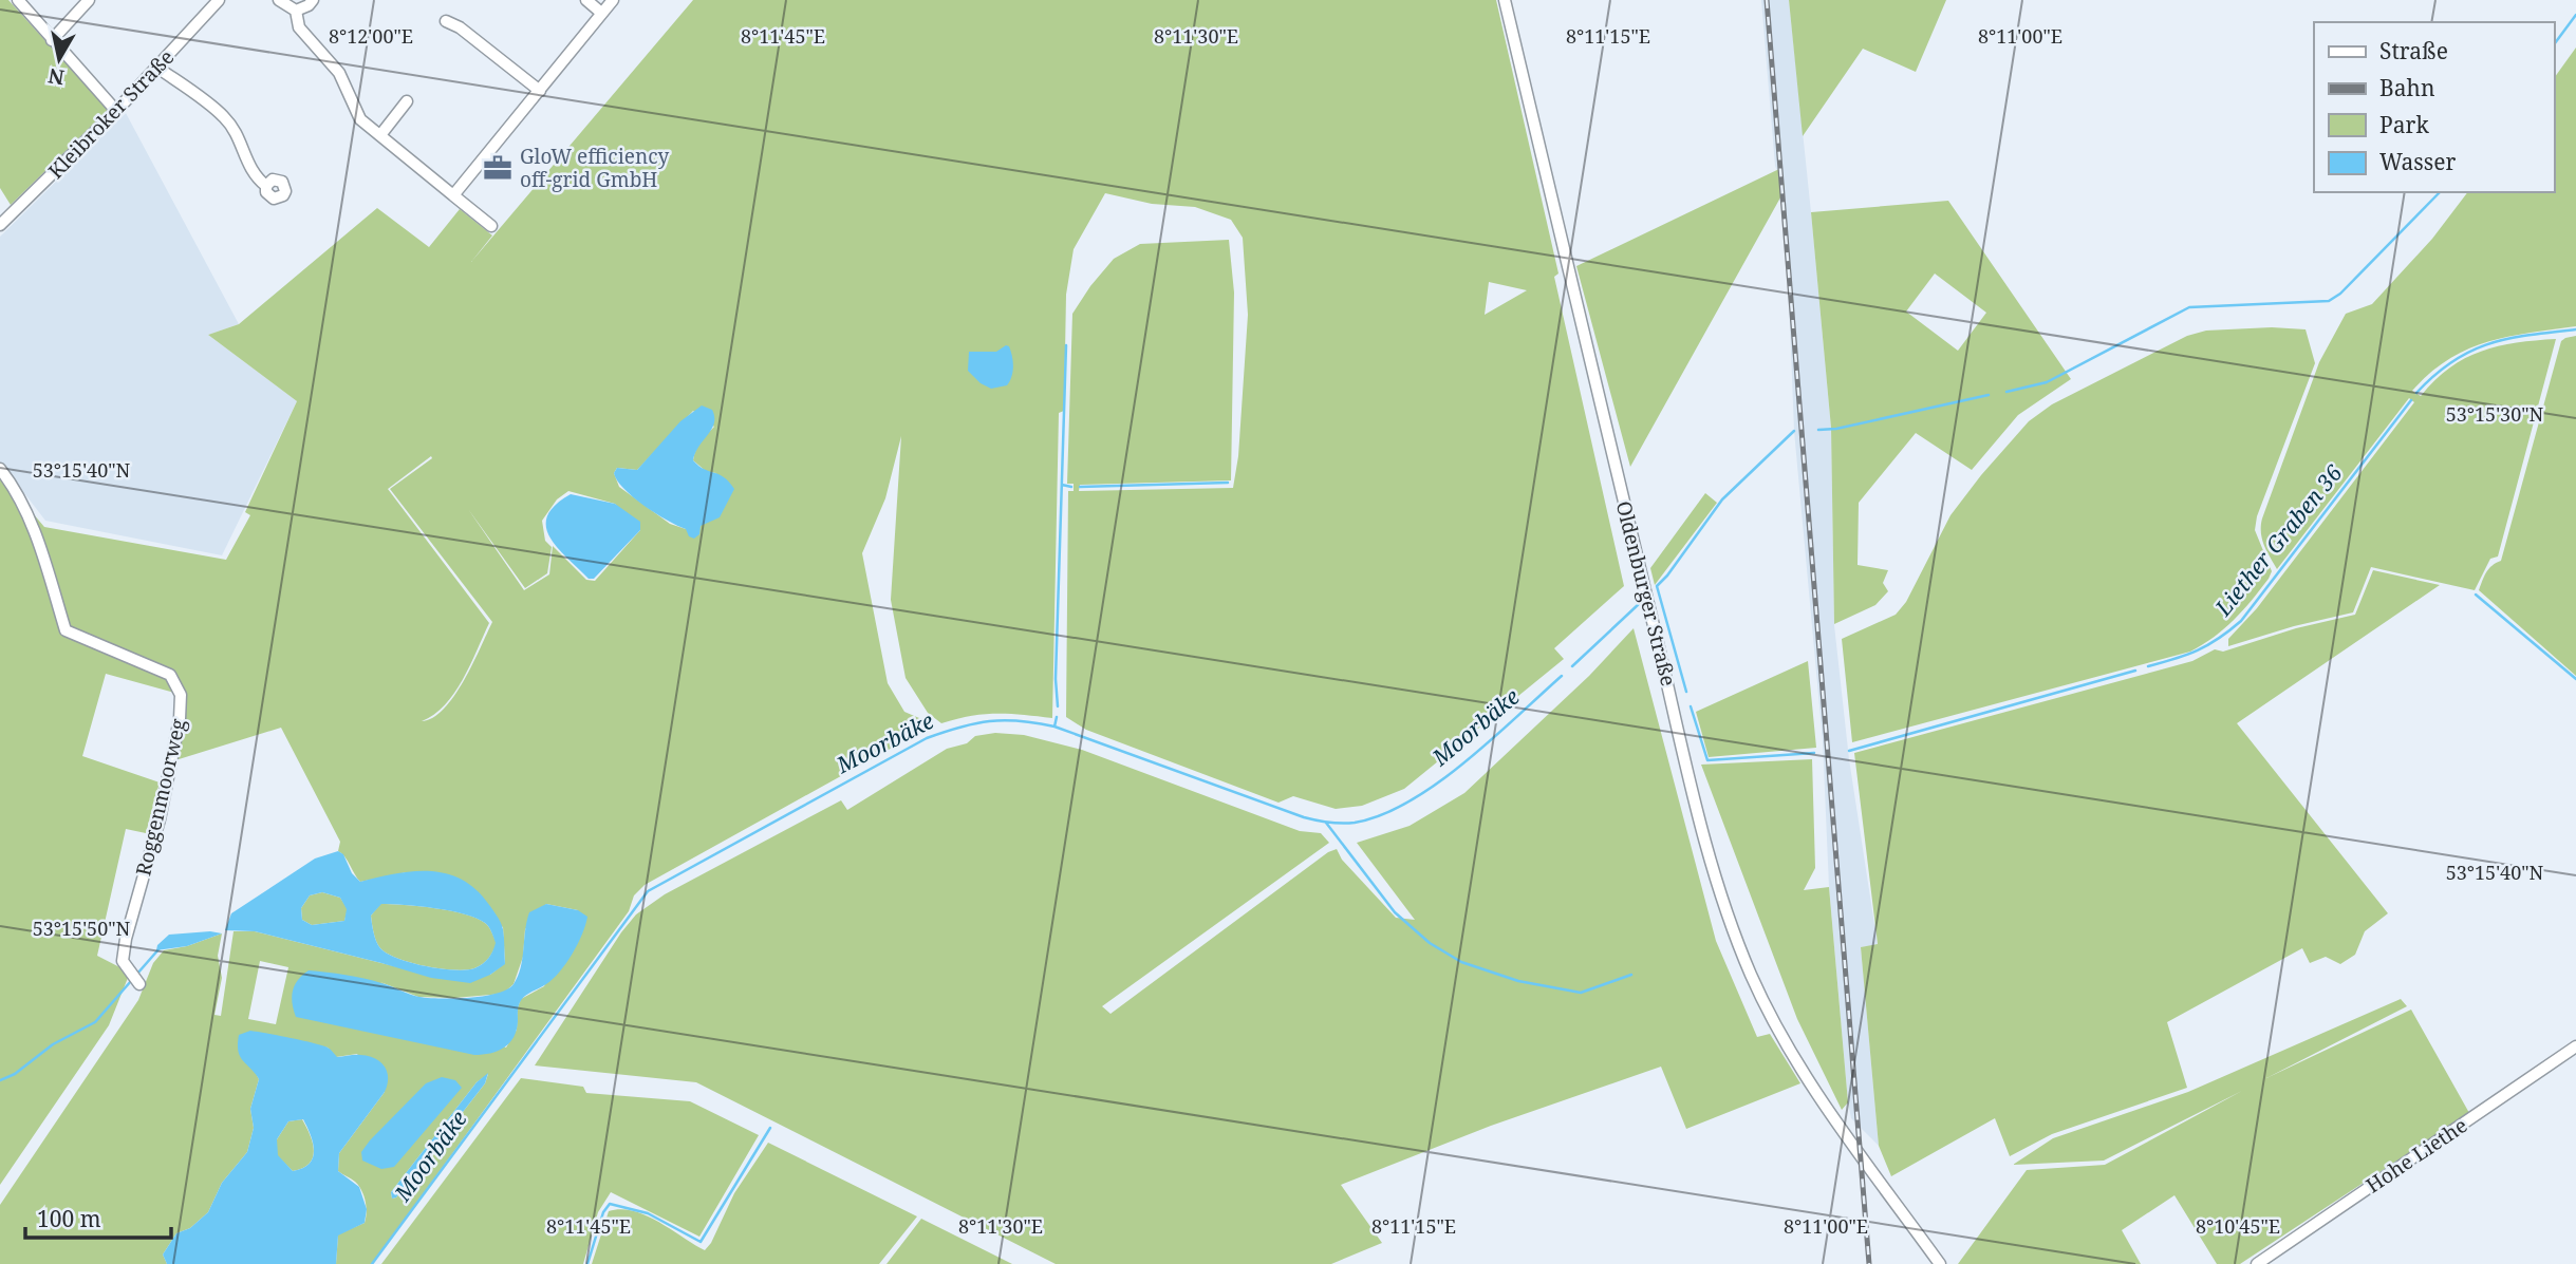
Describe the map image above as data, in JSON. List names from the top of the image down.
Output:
{
  "streets": {
    "street": [
      "Kleibroker Straße",
      "Oldenburger Straße",
      "Roggenmoorweg",
      "Hohe Liethe"
    ]
  },
  "water": ["Liether Graben 36", "Moorbäke"],
  "places": {
    "office": ["GloW efficiency off-grid GmbH"]
  },
  "legend": [
    "Straße",
    "Bahn",
    "Park",
    "Wasser"
  ],
  "scale_bar": "100 m",
  "north": "bottom",
  "coordinates": [
    "8°12'00\"E",
    "8°11'45\"E",
    "8°11'30\"E",
    "8°11'15\"E",
    "8°11'00\"E",
    "53°15'30\"N",
    "53°15'40\"N",
    "53°15'50\"N",
    "8°10'45\"E"
  ]
}
